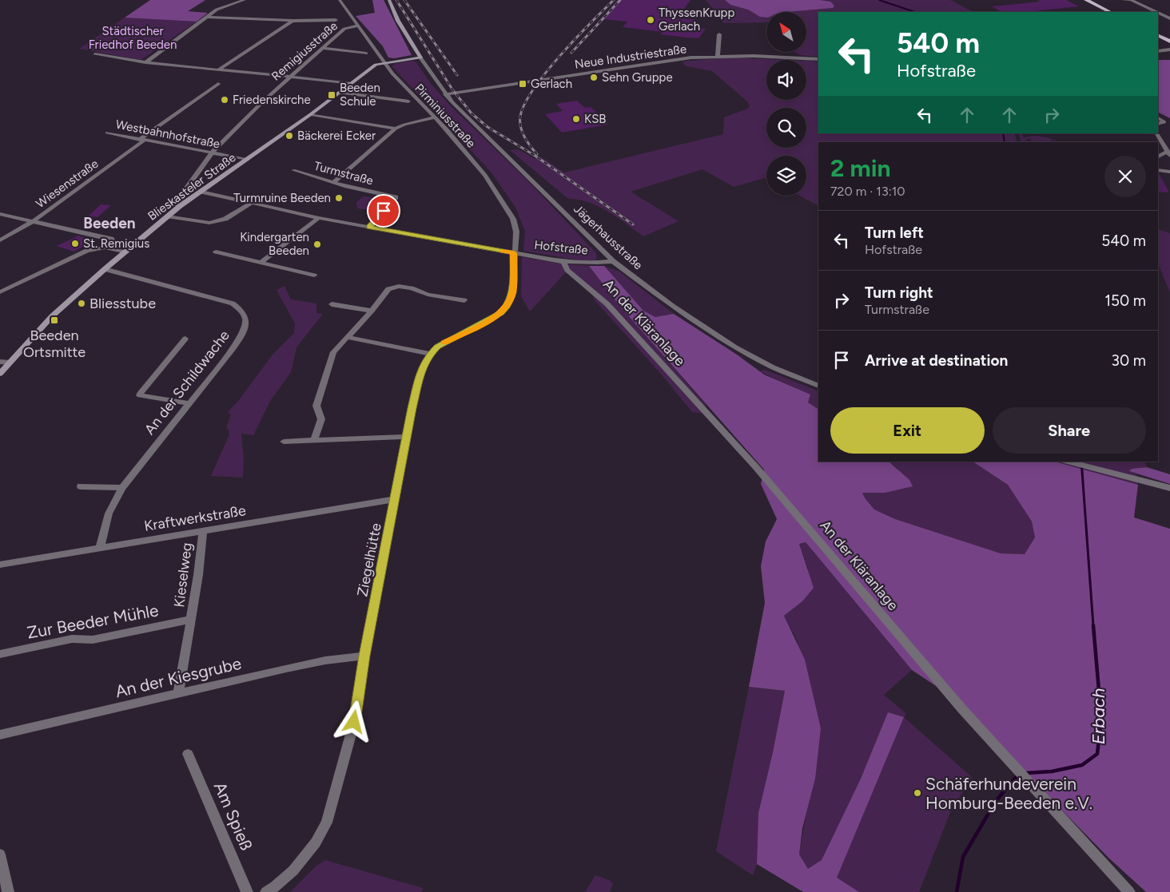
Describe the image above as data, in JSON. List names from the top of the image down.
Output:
{
  "streets": {
    "street": [
      "Remigiusstraße",
      "Neue Industriestraße",
      "Pirminiusstraße",
      "Westbahnhofstraße",
      "Turmstraße",
      "Wiesenstraße",
      "Blieskasteler Straße",
      "Jägerhausstraße",
      "Hofstraße",
      "An der Kläranlage",
      "An der Schildwache",
      "Kraftwerkstraße",
      "Ziegelhütte",
      "Kieselweg",
      "Zur Beeder Mühle",
      "An der Kiesgrube",
      "Am Spieß"
    ]
  },
  "crossings": [
    ["Remigiusstraße", "Pirminiusstraße"],
    ["Remigiusstraße", "Westbahnhofstraße"],
    ["Remigiusstraße", "Blieskasteler Straße"],
    ["Neue Industriestraße", "Jägerhausstraße"],
    ["Pirminiusstraße", "Blieskasteler Straße"],
    ["Pirminiusstraße", "Hofstraße"],
    ["Pirminiusstraße", "Ziegelhütte"],
    ["Westbahnhofstraße", "Wiesenstraße"],
    ["Westbahnhofstraße", "Blieskasteler Straße"],
    ["Turmstraße", "Hofstraße"],
    ["Blieskasteler Straße", "Jägerhausstraße"],
    ["Blieskasteler Straße", "Hofstraße"],
    ["Blieskasteler Straße", "An der Schildwache"],
    ["Jägerhausstraße", "Hofstraße"],
    ["Hofstraße", "An der Kläranlage"],
    ["Hofstraße", "Ziegelhütte"],
    ["An der Schildwache", "Kraftwerkstraße"],
    ["Kraftwerkstraße", "Ziegelhütte"],
    ["Kraftwerkstraße", "Kieselweg"],
    ["Ziegelhütte", "An der Kiesgrube"],
    ["Kieselweg", "Zur Beeder Mühle"],
    ["Kieselweg", "An der Kiesgrube"]
  ],
  "districts": ["Beeden"],
  "water": ["Erbach"],
  "parks": ["Städtischer Friedhof Beeden"],
  "places": {
    "other": [
      "ThyssenKrupp Gerlach",
      "Sehn Gruppe",
      "Friedenskirche",
      "KSB",
      "Bäckerei Ecker",
      "Turmruine Beeden",
      "St. Remigius",
      "Kindergarten Beeden",
      "Bliesstube",
      "Schäferhundeverein Homburg-Beeden e.V."
    ],
    "transit": ["Gerlach", "Beeden Schule", "Beeden Ortsmitte"]
  },
  "north": "top left",
  "page": {
    "turn": ["540 m", "Hofstraße"],
    "heading": ["2 min", "720 m · 13:10"],
    "list": [
      {
        "name": "Turn left",
        "note": "Hofstraße",
        "value": "540 m"
      },
      {
        "name": "Turn right",
        "note": "Turmstraße",
        "value": "150 m"
      },
      {
        "name": "Arrive at destination",
        "value": "30 m"
      }
    ],
    "buttons": ["Exit", "Share"]
  }
}
